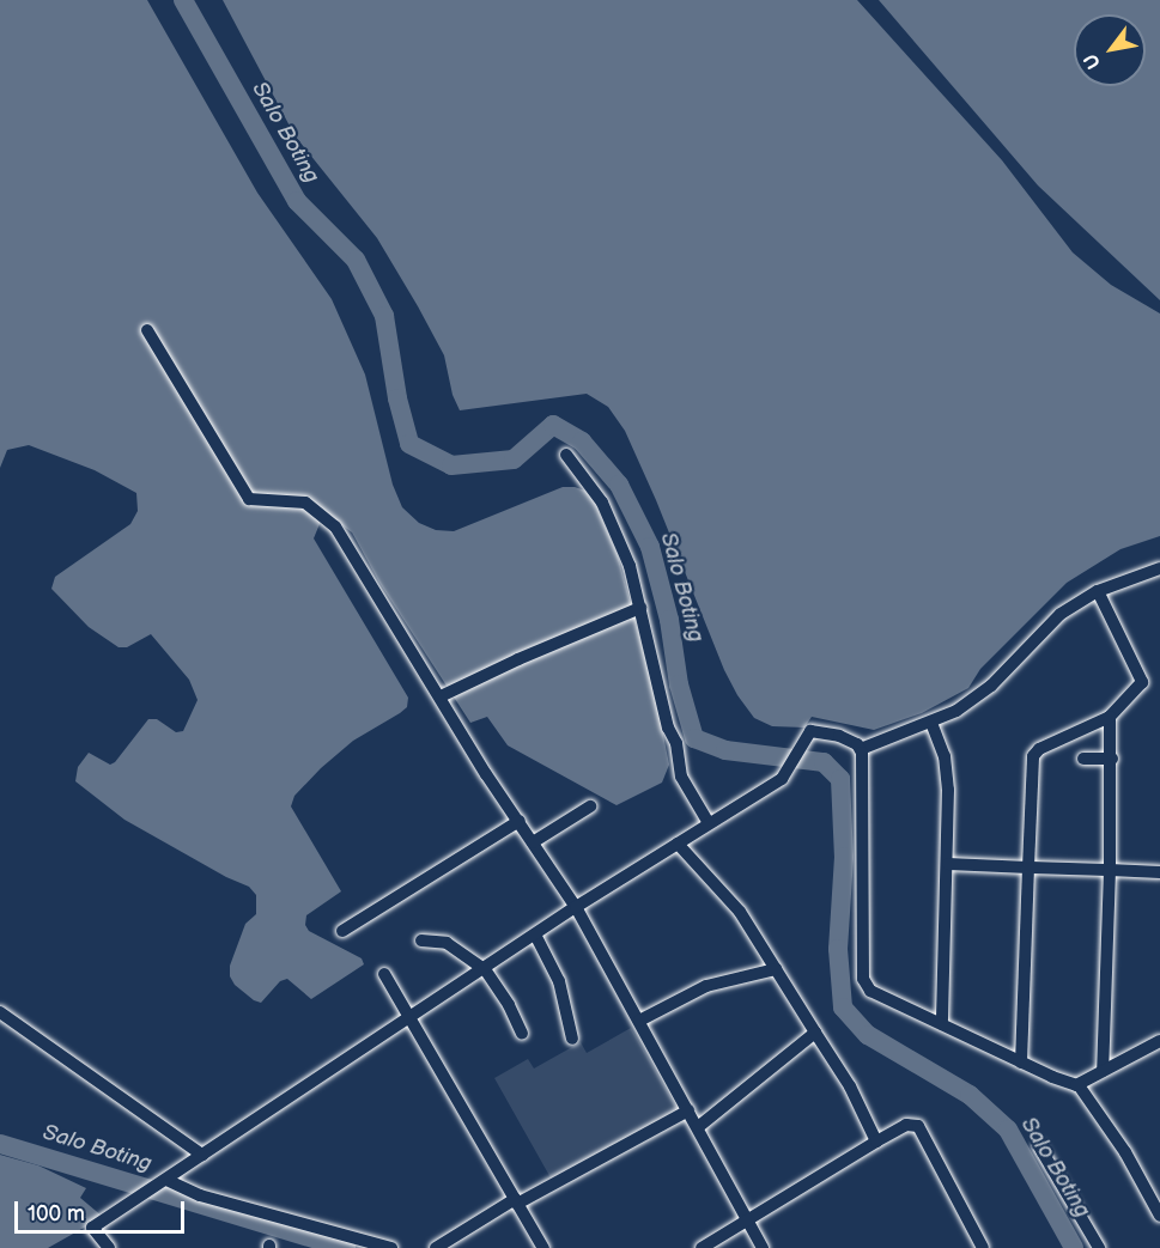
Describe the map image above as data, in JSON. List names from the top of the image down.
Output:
{
  "water": ["Salo Boting"],
  "scale_bar": "100 m",
  "north": "bottom left"
}
